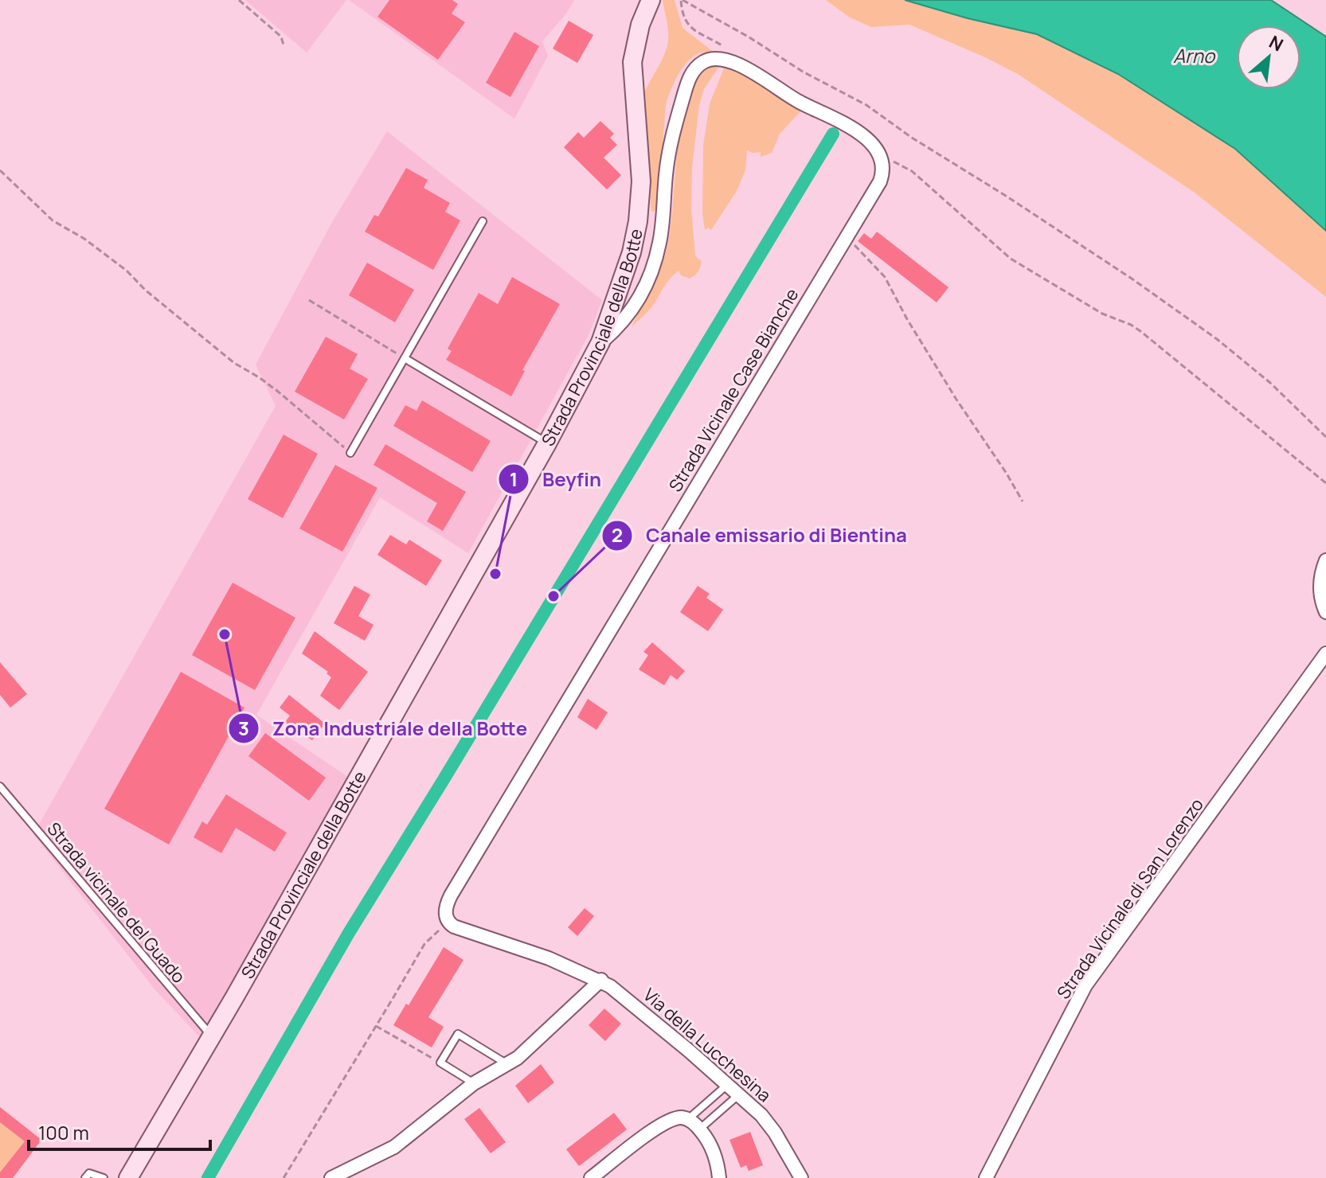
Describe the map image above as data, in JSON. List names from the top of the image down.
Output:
{
  "streets": {
    "main road": ["Strada Provinciale della Botte"],
    "street": ["Strada Vicinale Case Bianche", "Strada Vicinale di San Lorenzo", "Via della Lucchesina"],
    "lane": ["Strada vicinale del Guado"]
  },
  "crossings": [
    ["Strada Provinciale della Botte", "Strada vicinale del Guado"]
  ],
  "water": ["Arno"],
  "places": ["Beyfin", "Canale emissario di Bientina", "Zona Industriale della Botte"],
  "scale_bar": "100 m",
  "north": "top right"
}
